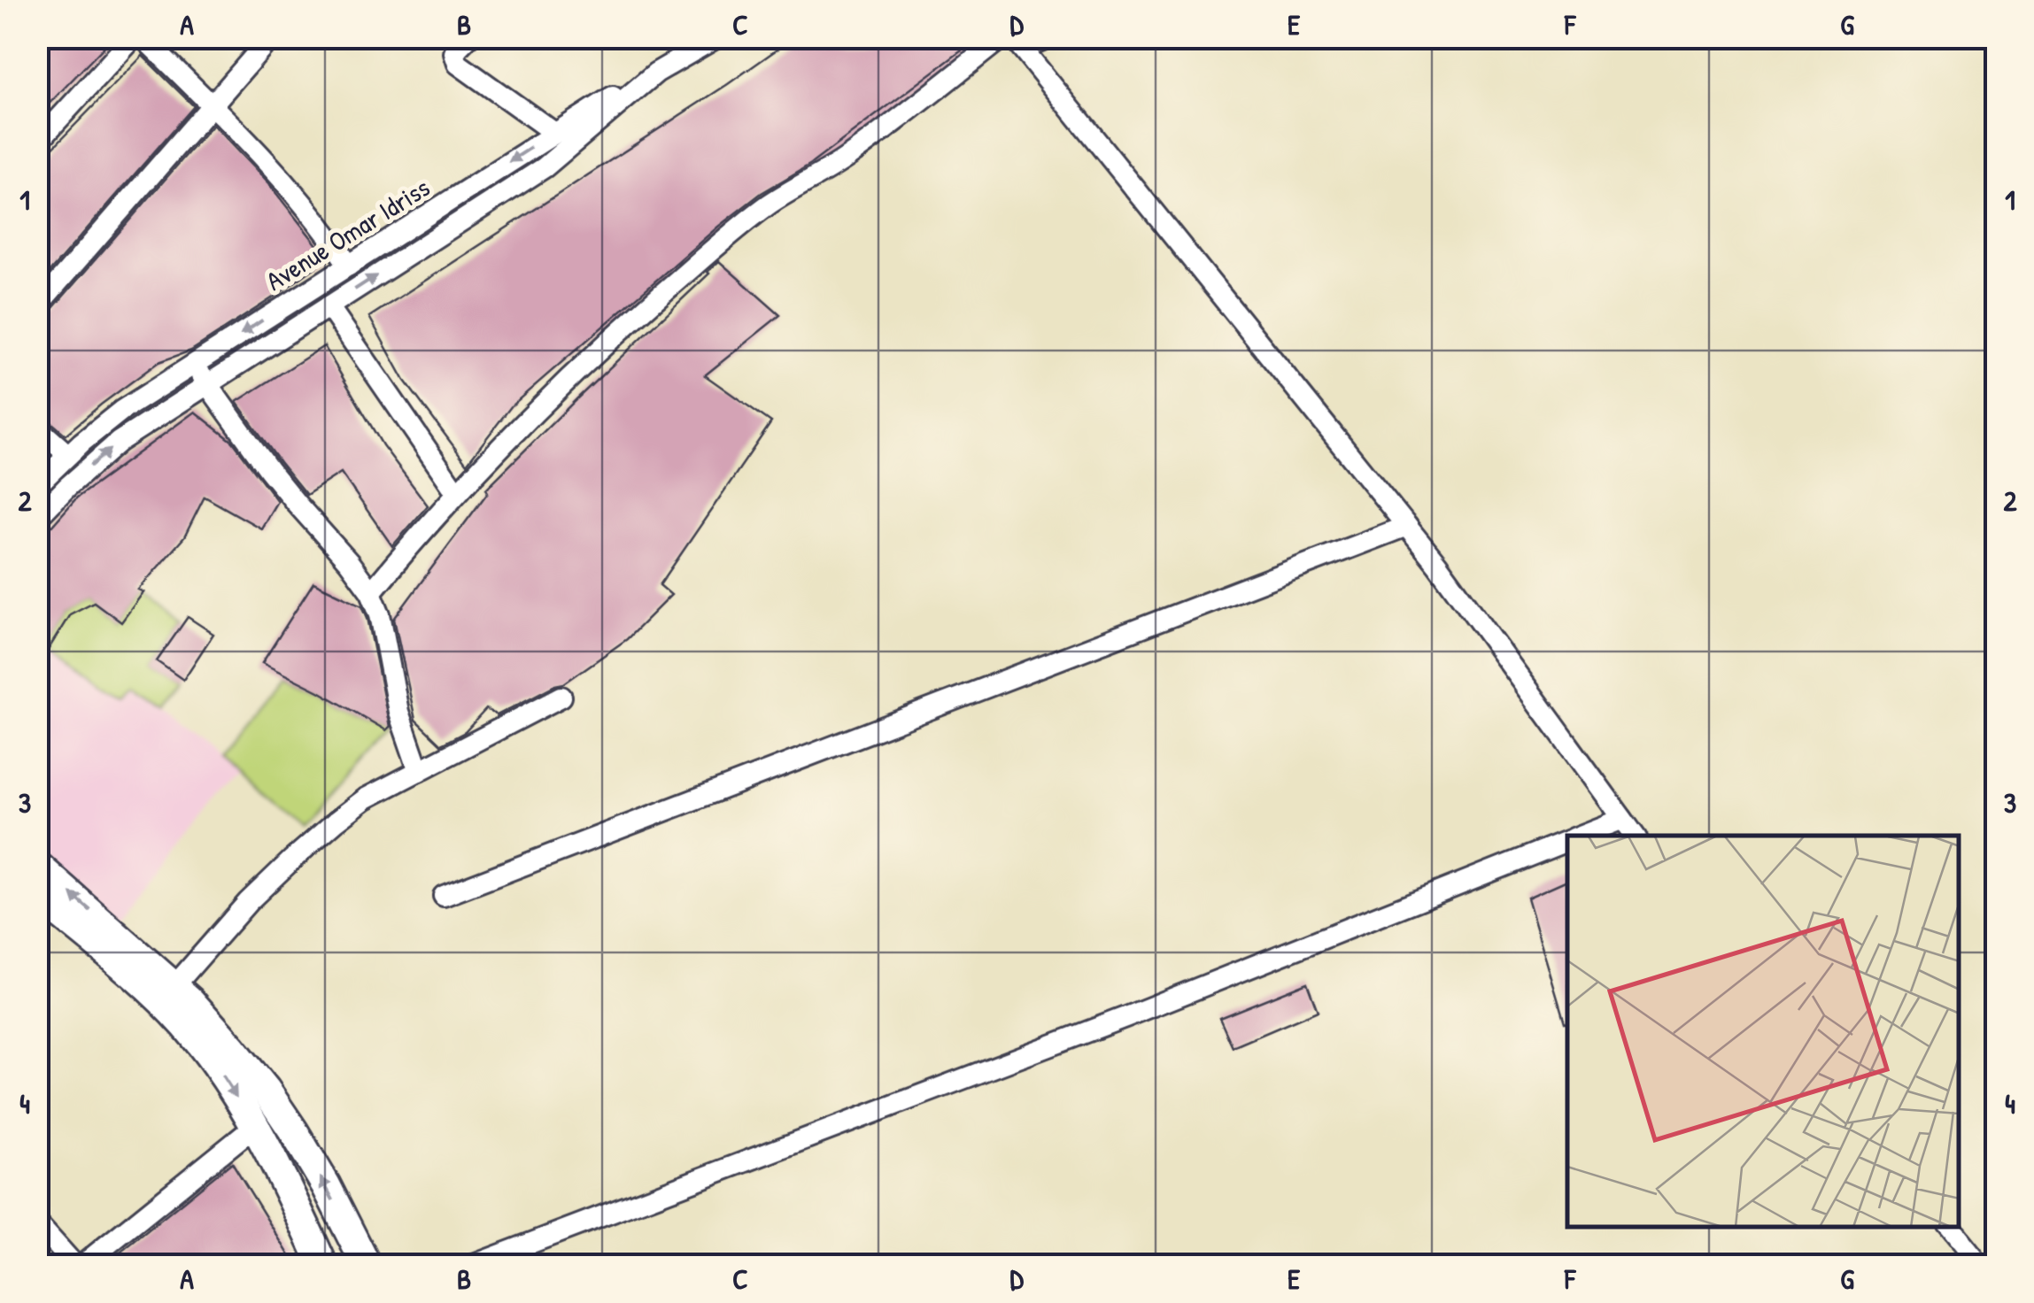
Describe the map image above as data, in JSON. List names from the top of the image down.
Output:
{
  "streets": {
    "street": ["Avenue Omar Idriss"]
  },
  "grid": {
    "columns": [
      "A",
      "B",
      "C",
      "D",
      "E",
      "F",
      "G"
    ],
    "rows": [
      "1",
      "2",
      "3",
      "4"
    ]
  }
}
